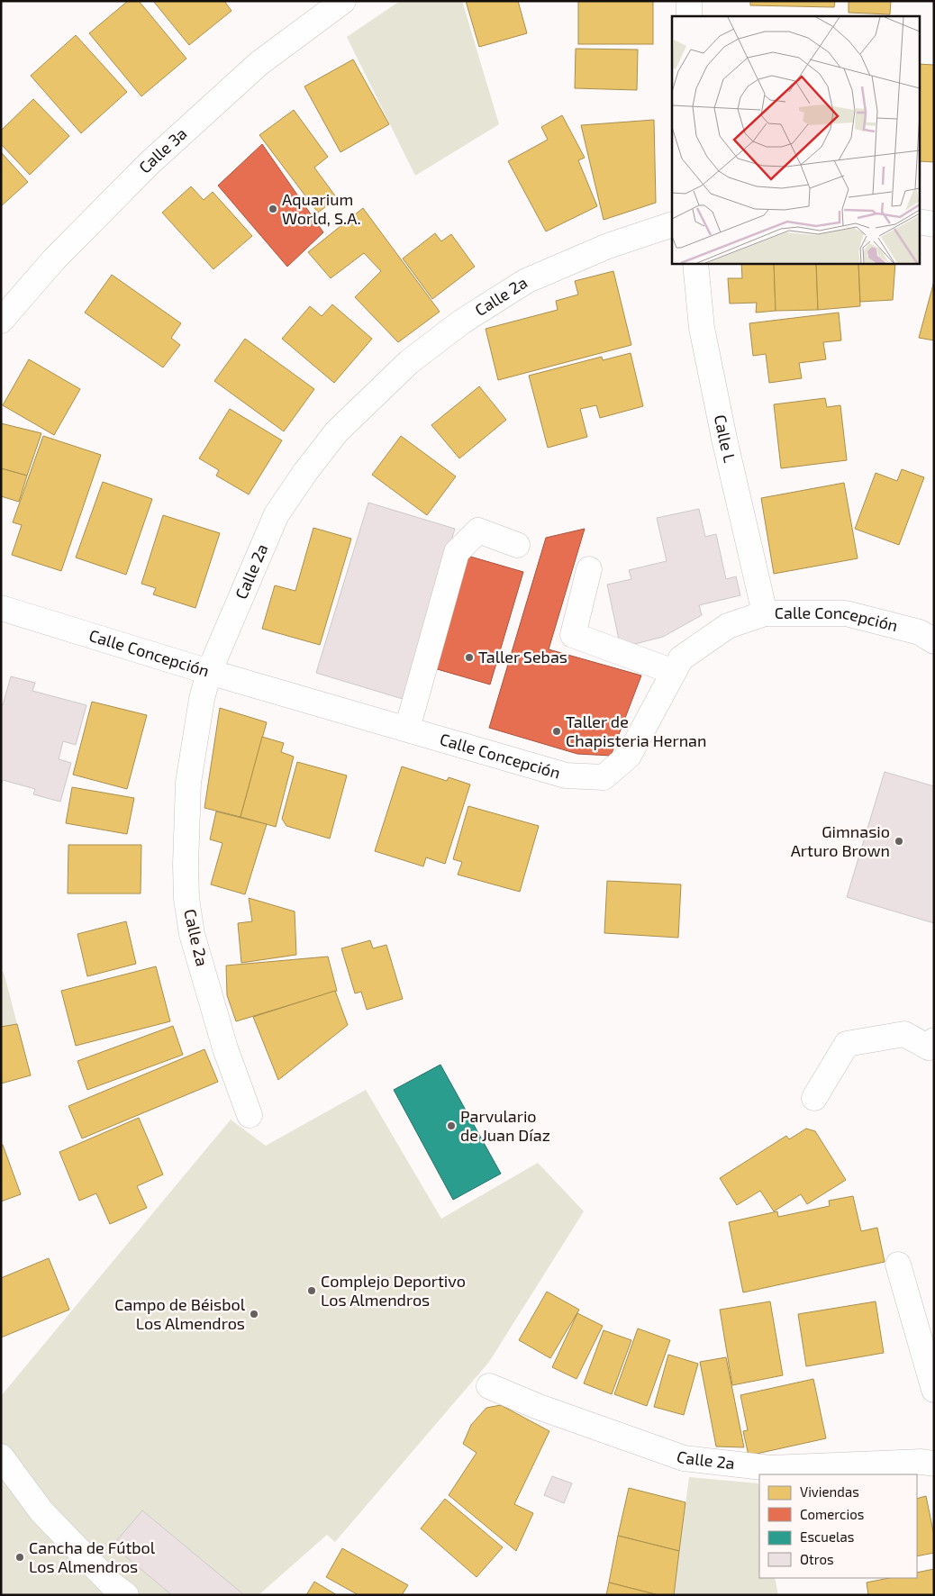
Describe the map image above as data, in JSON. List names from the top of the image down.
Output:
{
  "streets": {
    "street": [
      "Calle 3a",
      "Calle 2a",
      "Calle L",
      "Calle Concepción"
    ]
  },
  "crossings": [
    ["Calle 2a", "Calle Concepción"],
    ["Calle L", "Calle Concepción"]
  ],
  "places": [
    "Aquarium World, S.A.",
    "Taller Sebas",
    "Taller de Chapisteria Hernan",
    "Gimnasio Arturo Brown",
    "Parvulario de Juan Díaz",
    "Complejo Deportivo Los Almendros",
    "Campo de Béisbol Los Almendros",
    "Cancha de Fútbol Los Almendros"
  ],
  "legend": [
    "Viviendas",
    "Comercios",
    "Escuelas",
    "Otros"
  ]
}
